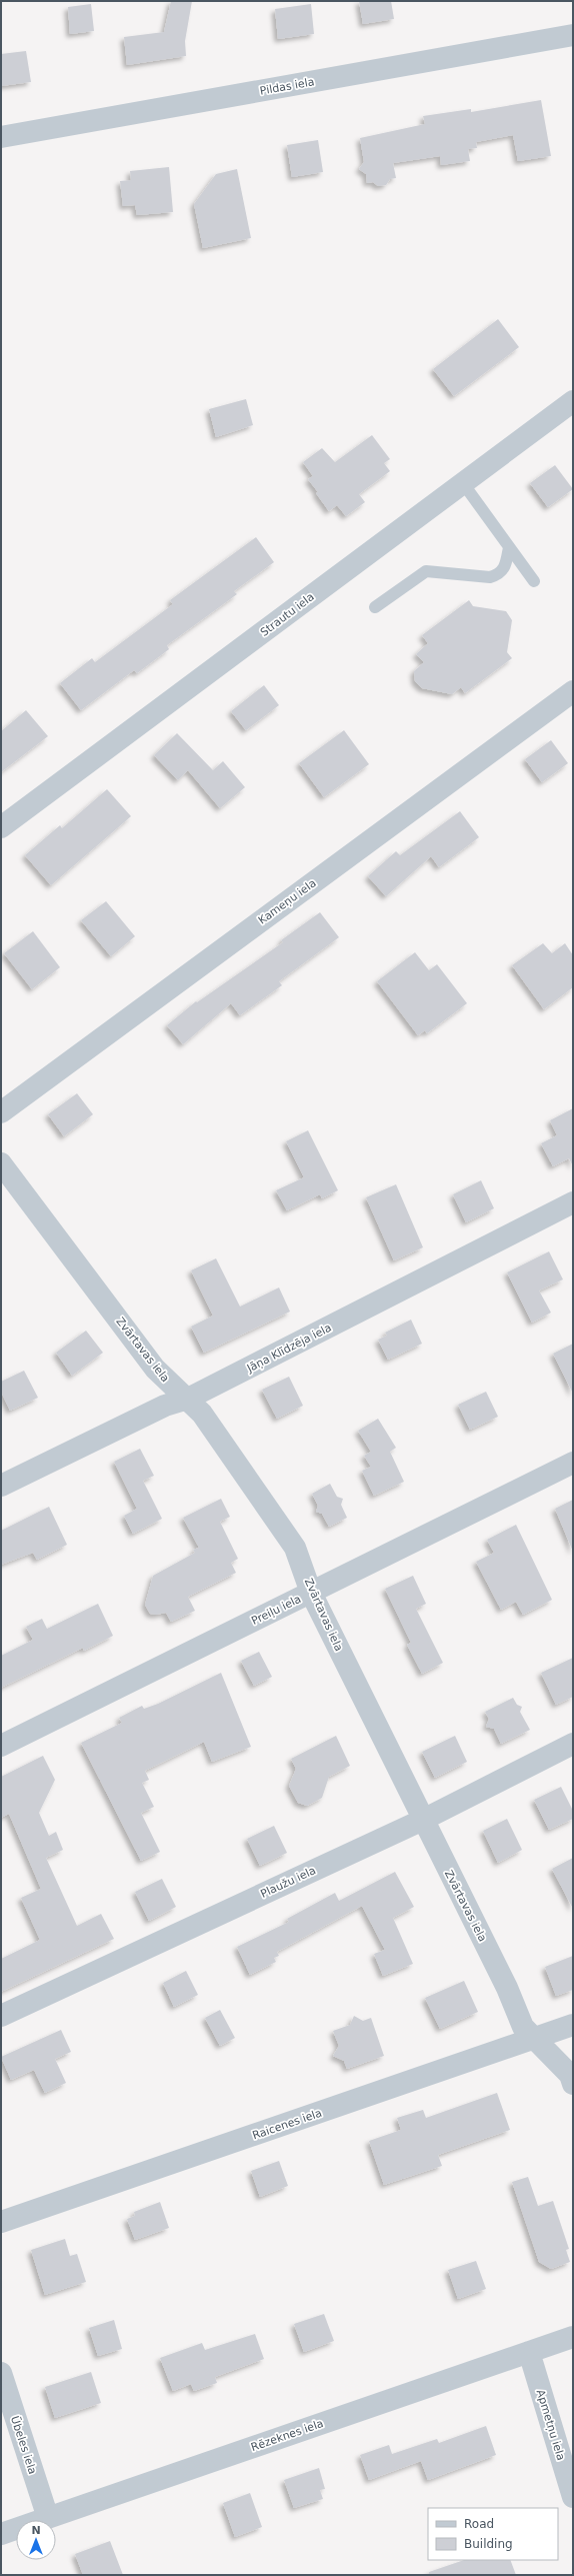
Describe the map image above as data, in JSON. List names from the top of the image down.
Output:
{
  "streets": {
    "street": [
      "Pildas iela",
      "Strautu iela",
      "Kameņu iela",
      "Jāņa Klīdzēja iela",
      "Zvārtavas iela",
      "Preiļu iela",
      "Plaužu iela",
      "Raicenes iela",
      "Apmetņu iela",
      "Rēzeknes iela",
      "Ūbeles iela"
    ]
  },
  "crossings": [
    ["Jāņa Klīdzēja iela", "Zvārtavas iela"],
    ["Zvārtavas iela", "Preiļu iela"],
    ["Zvārtavas iela", "Plaužu iela"],
    ["Zvārtavas iela", "Raicenes iela"],
    ["Apmetņu iela", "Rēzeknes iela"],
    ["Rēzeknes iela", "Ūbeles iela"]
  ],
  "legend": ["Road", "Building"],
  "north": "top"
}
